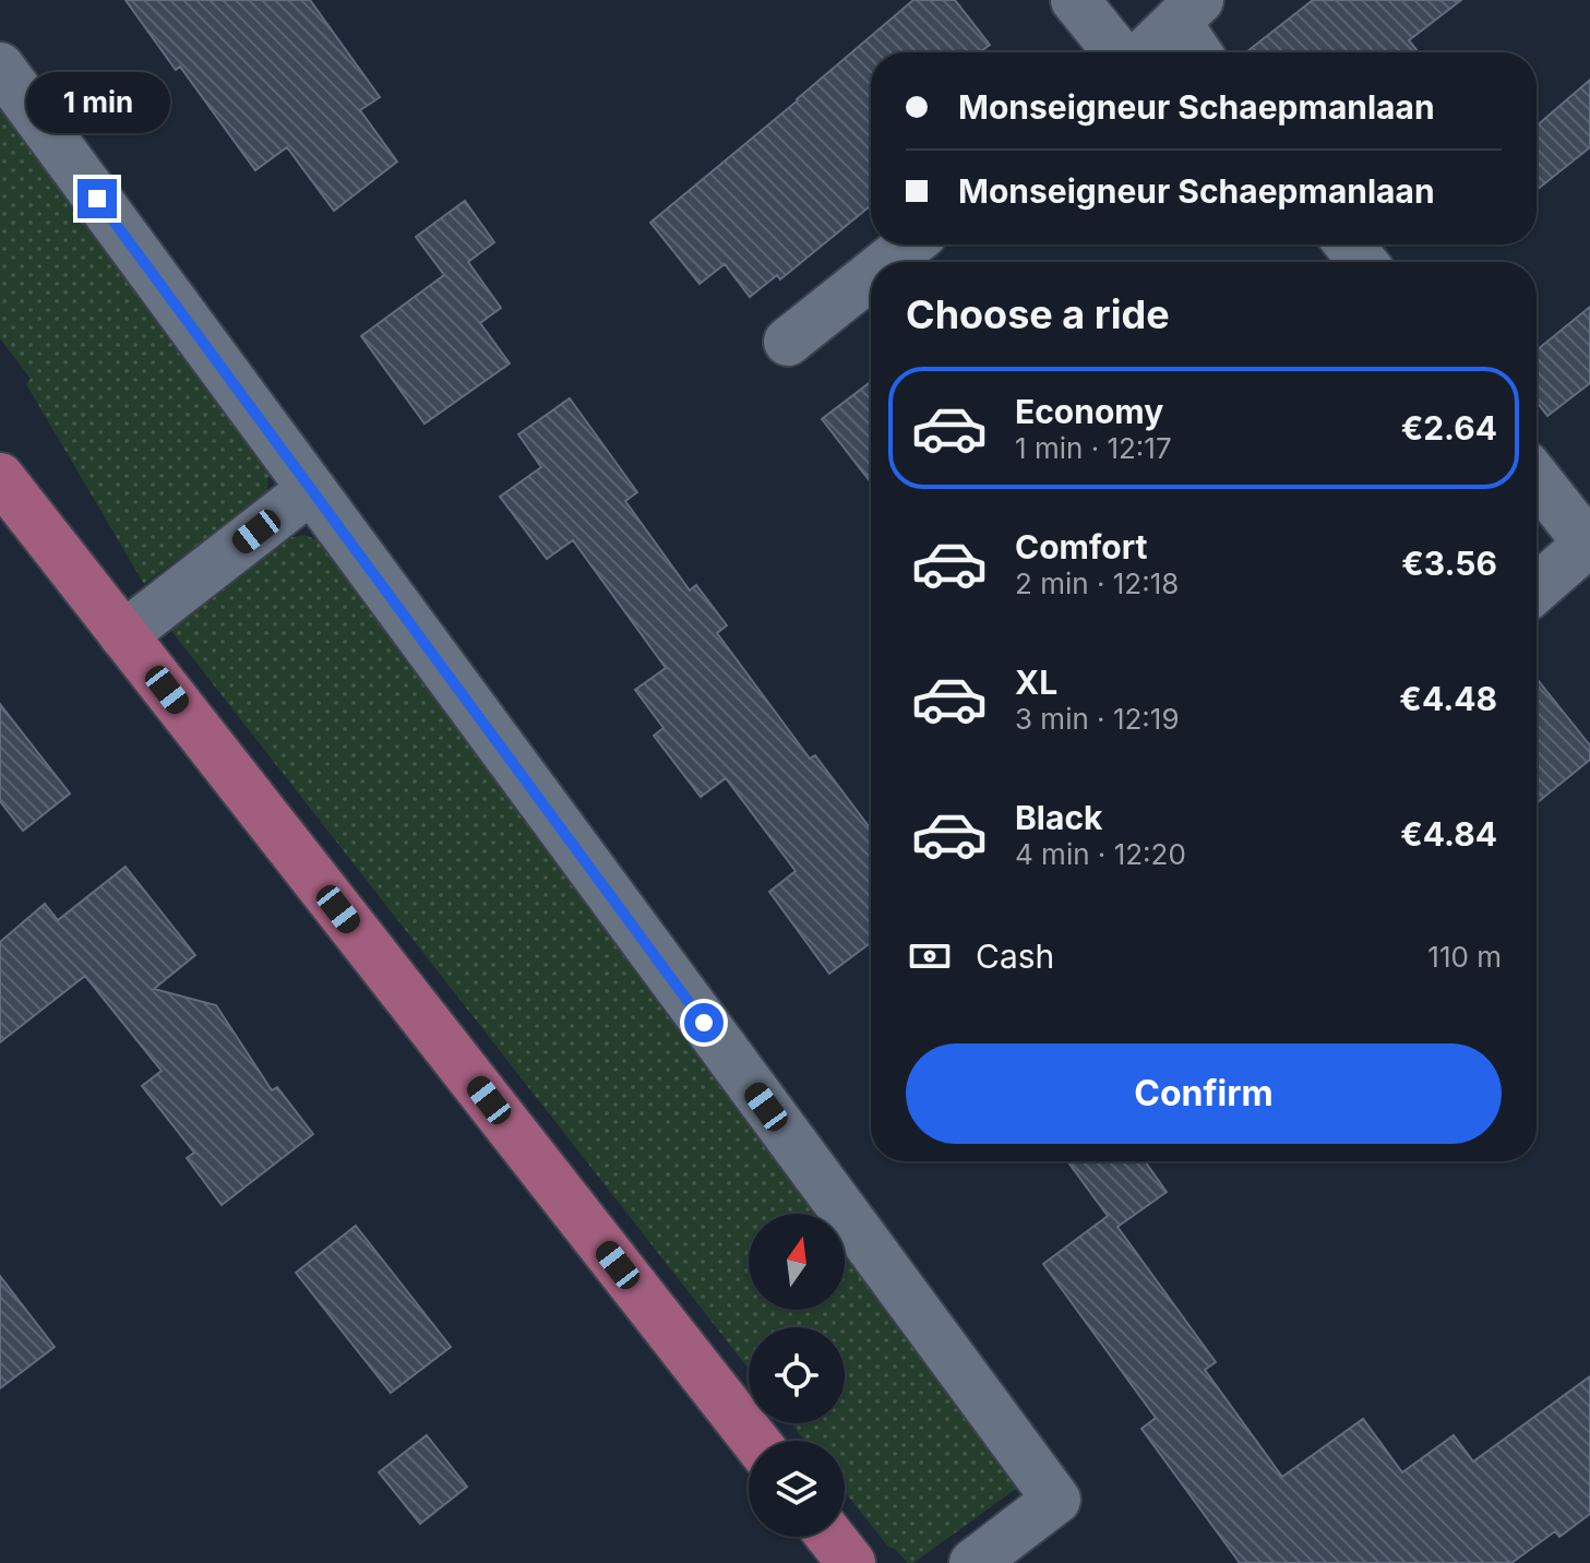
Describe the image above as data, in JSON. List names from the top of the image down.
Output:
{
  "north": "top",
  "page": {
    "banner": ["Monseigneur Schaepmanlaan", "Monseigneur Schaepmanlaan"],
    "bubble": "1 min",
    "heading": "Choose a ride",
    "list": [
      {
        "name": "Economy",
        "note": "1 min · 12:17",
        "value": "€2.64"
      },
      {
        "name": "Comfort",
        "note": "2 min · 12:18",
        "value": "€3.56"
      },
      {
        "name": "XL",
        "note": "3 min · 12:19",
        "value": "€4.48"
      },
      {
        "name": "Black",
        "note": "4 min · 12:20",
        "value": "€4.84"
      }
    ],
    "pay": ["Cash", "110 m"],
    "buttons": "Confirm"
  }
}
